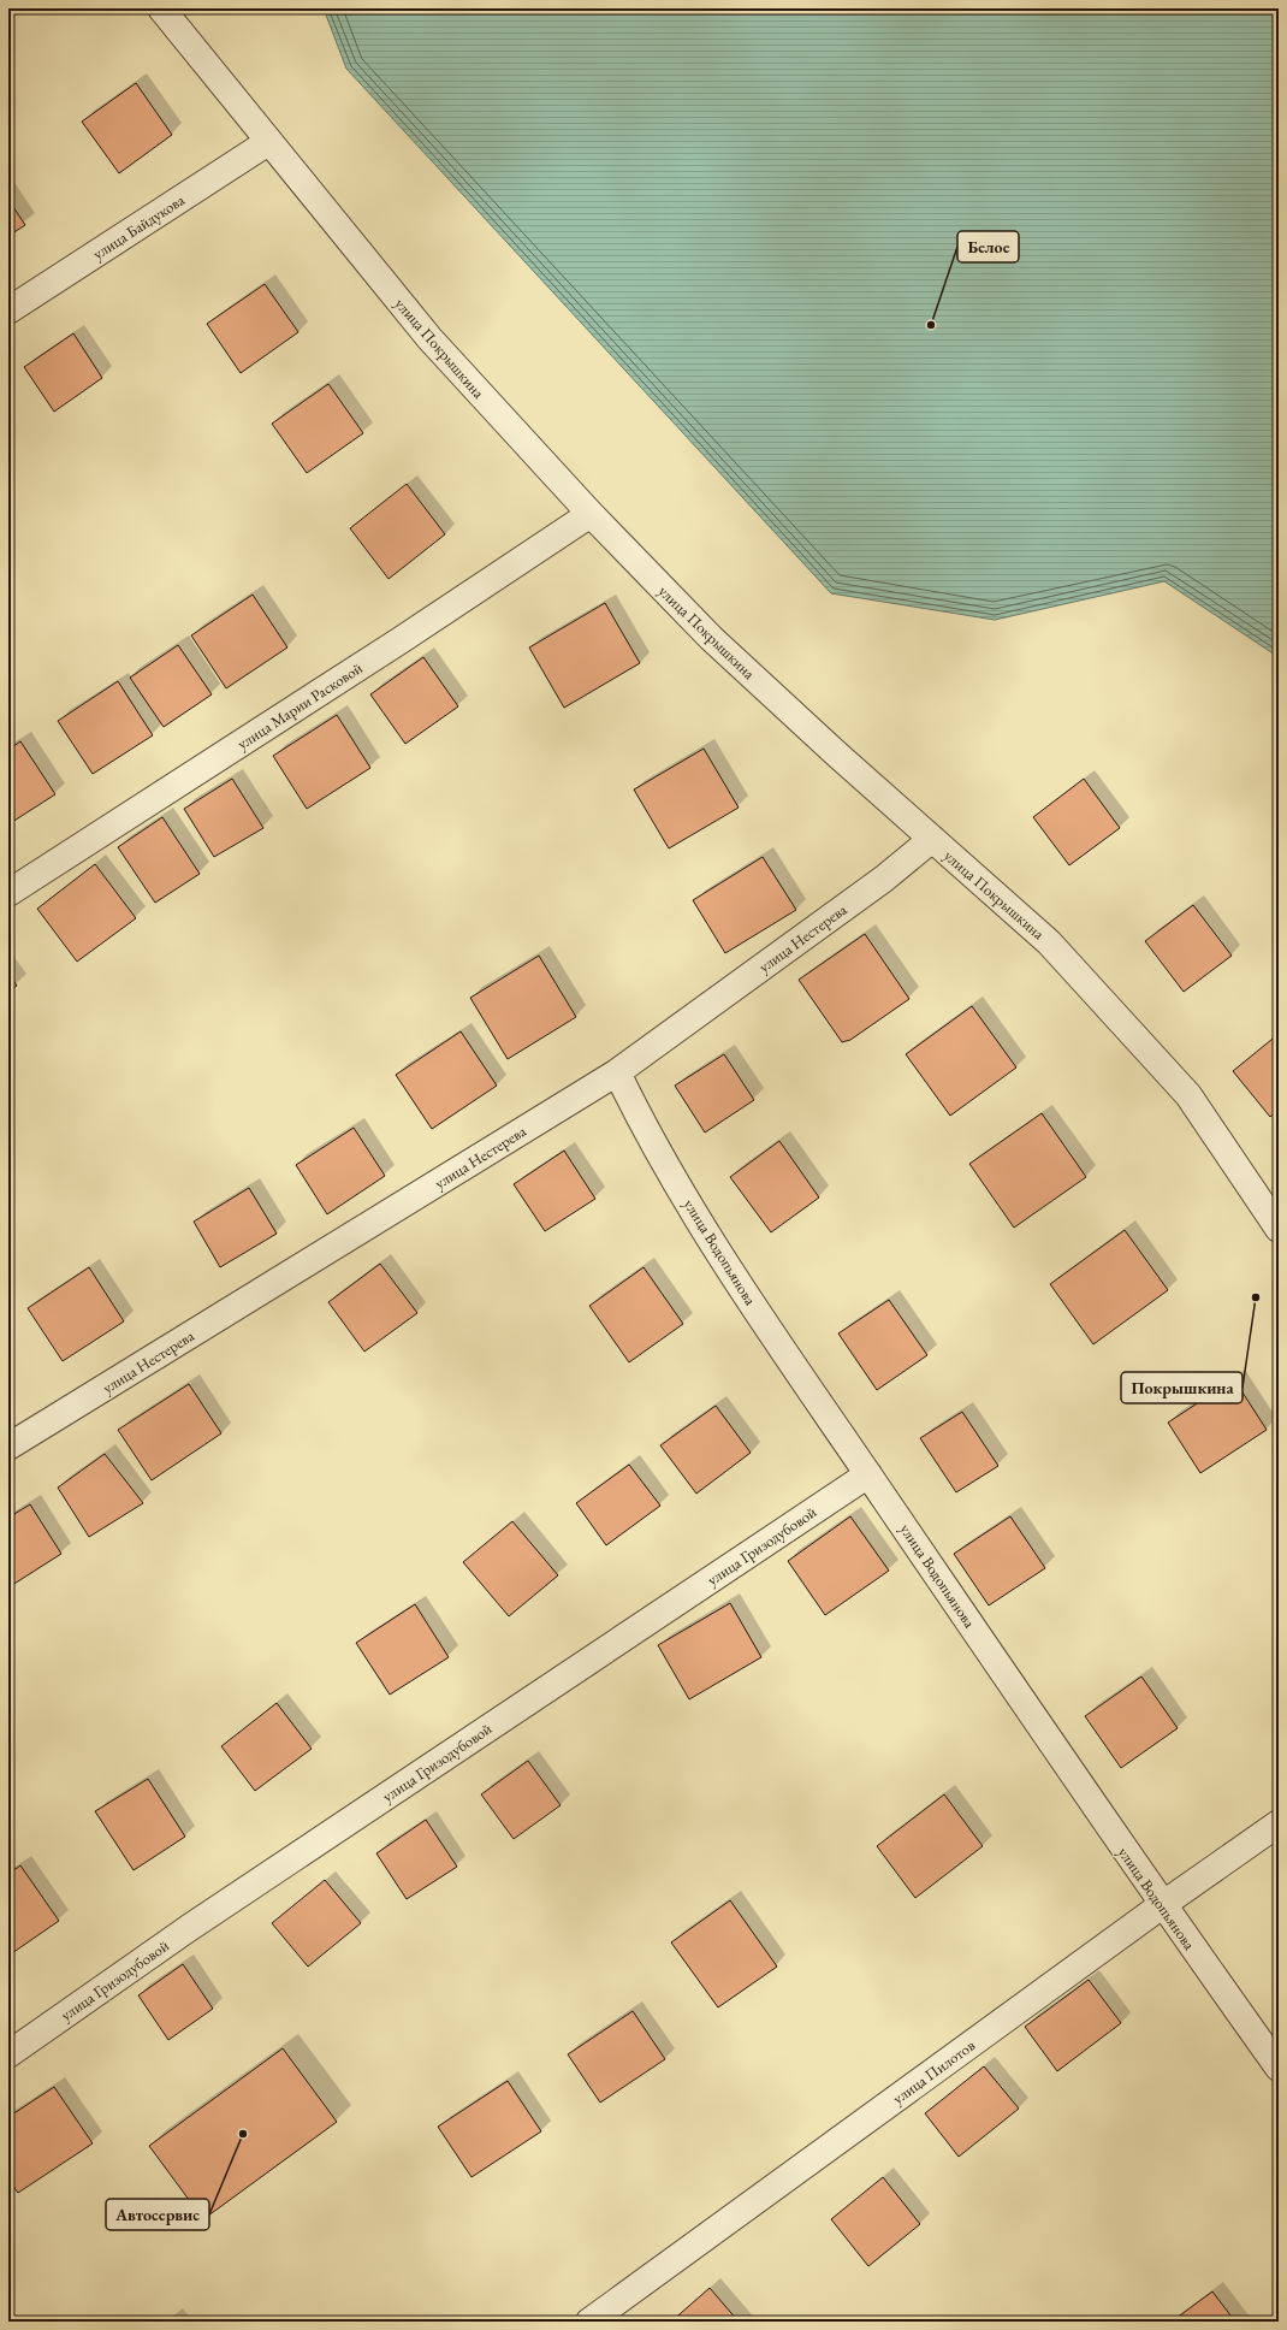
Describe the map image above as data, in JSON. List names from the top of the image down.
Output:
{
  "streets": {
    "street": [
      "улица Байдукова",
      "улица Покрышкина",
      "улица Марии Расковой",
      "улица Нестерева",
      "улица Водопьянова",
      "улица Гризодубовой",
      "улица Пилотов"
    ]
  },
  "crossings": [
    ["улица Байдукова", "улица Покрышкина"],
    ["улица Покрышкина", "улица Марии Расковой"],
    ["улица Покрышкина", "улица Нестерева"],
    ["улица Нестерева", "улица Водопьянова"],
    ["улица Водопьянова", "улица Гризодубовой"],
    ["улица Водопьянова", "улица Пилотов"]
  ],
  "places": ["Белое", "Покрышкина", "Автосервис"]
}
